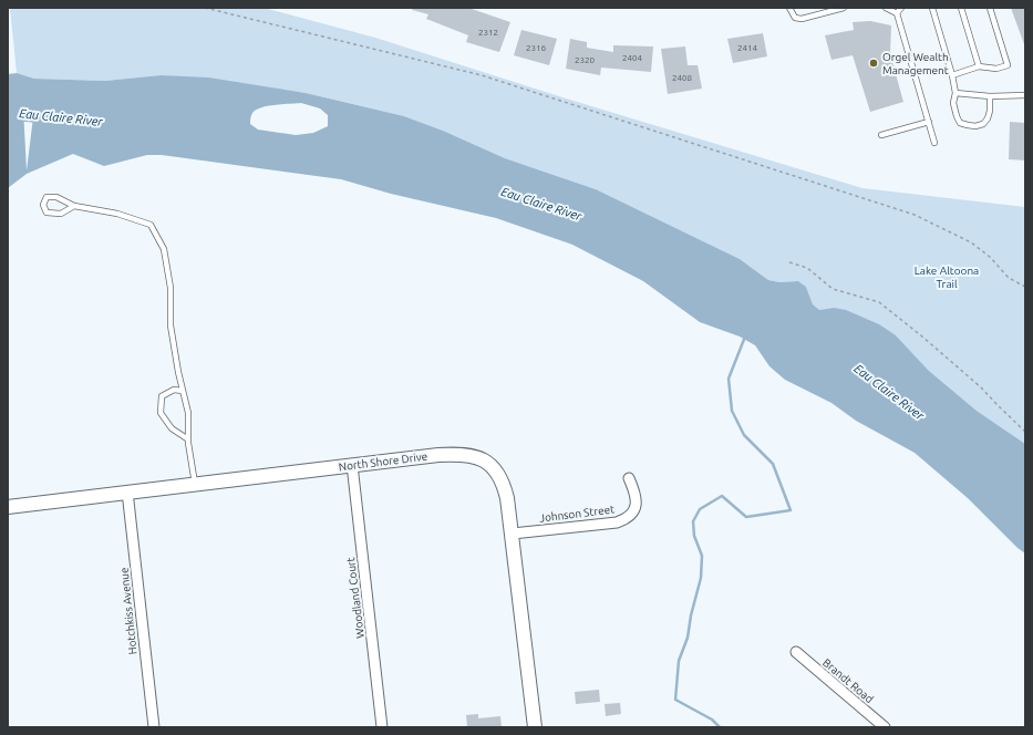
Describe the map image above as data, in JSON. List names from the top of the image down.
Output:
{
  "streets": {
    "street": [
      "North Shore Drive",
      "Johnson Street",
      "Woodland Court",
      "Hotchkiss Avenue",
      "Brandt Road"
    ]
  },
  "crossings": [
    ["North Shore Drive", "Johnson Street"],
    ["North Shore Drive", "Woodland Court"],
    ["North Shore Drive", "Hotchkiss Avenue"]
  ],
  "water": ["Eau Claire River"],
  "parks": ["Lake Altoona Trail"],
  "places": ["Orgel Wealth Management"],
  "house_numbers": [
    "2312",
    "2316",
    "2414",
    "2404",
    "2320",
    "2408"
  ]
}
